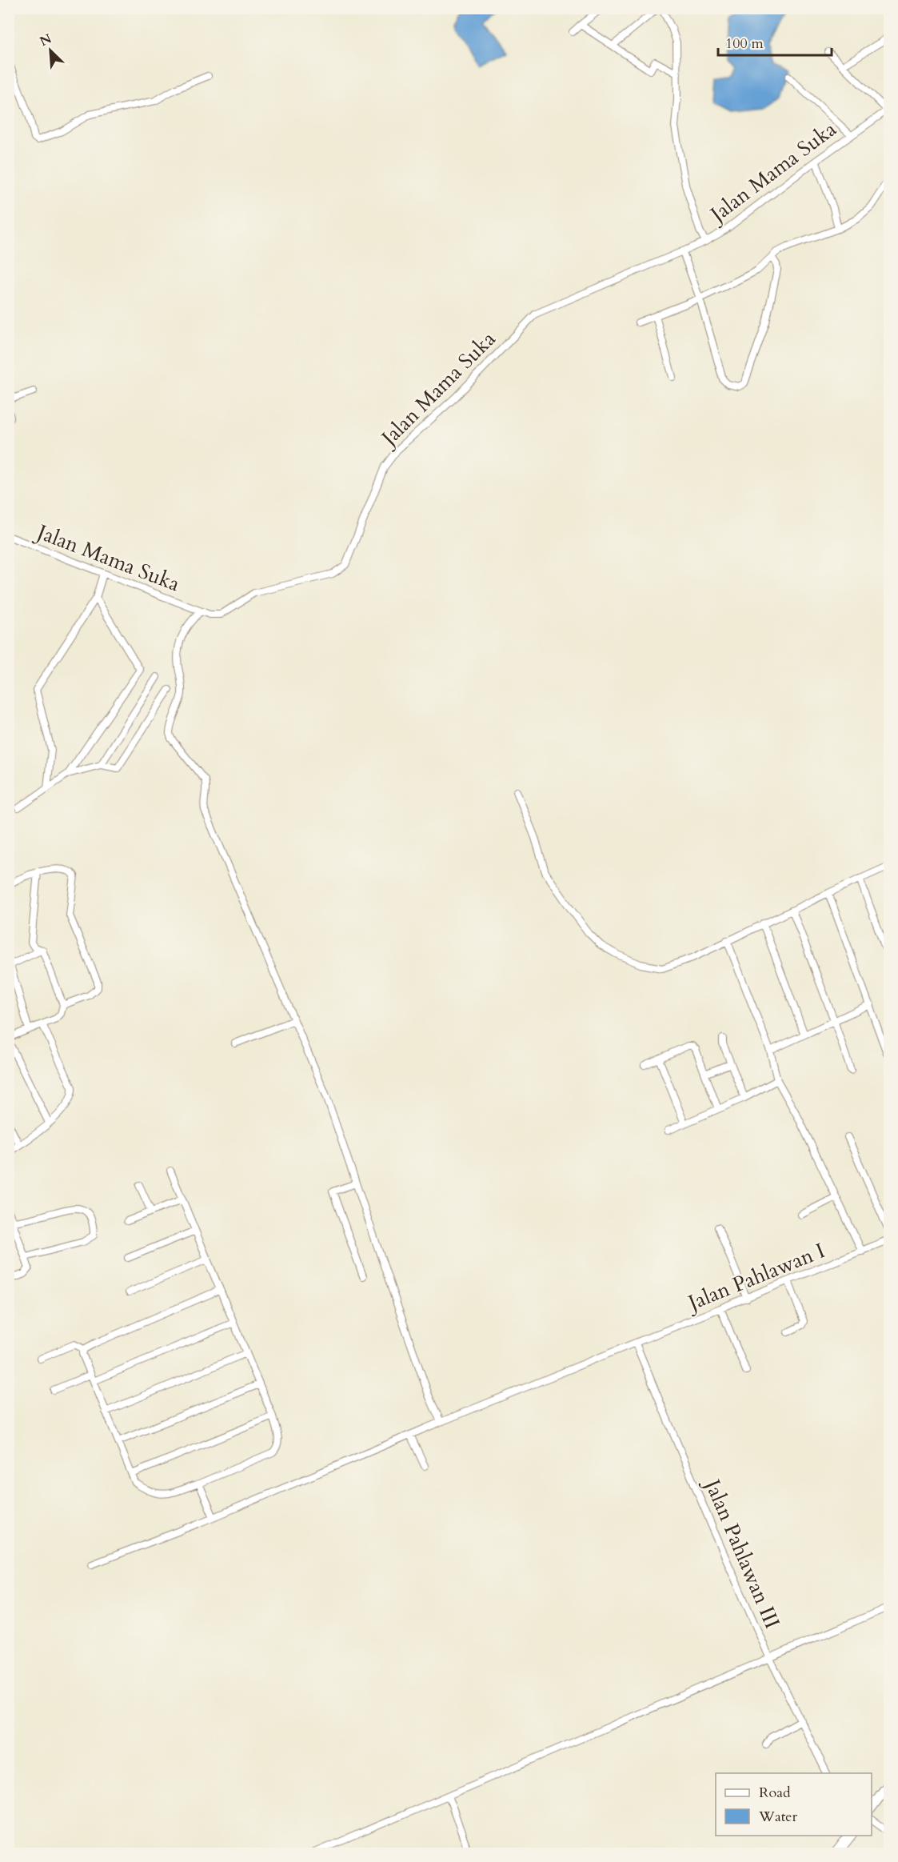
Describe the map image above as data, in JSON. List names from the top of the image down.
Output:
{
  "streets": {
    "street": ["Jalan Mama Suka", "Jalan Pahlawan I", "Jalan Pahlawan III"]
  },
  "crossings": [
    ["Jalan Pahlawan I", "Jalan Pahlawan III"]
  ],
  "legend": ["Road", "Water"],
  "scale_bar": "100 m",
  "north": "top left"
}
